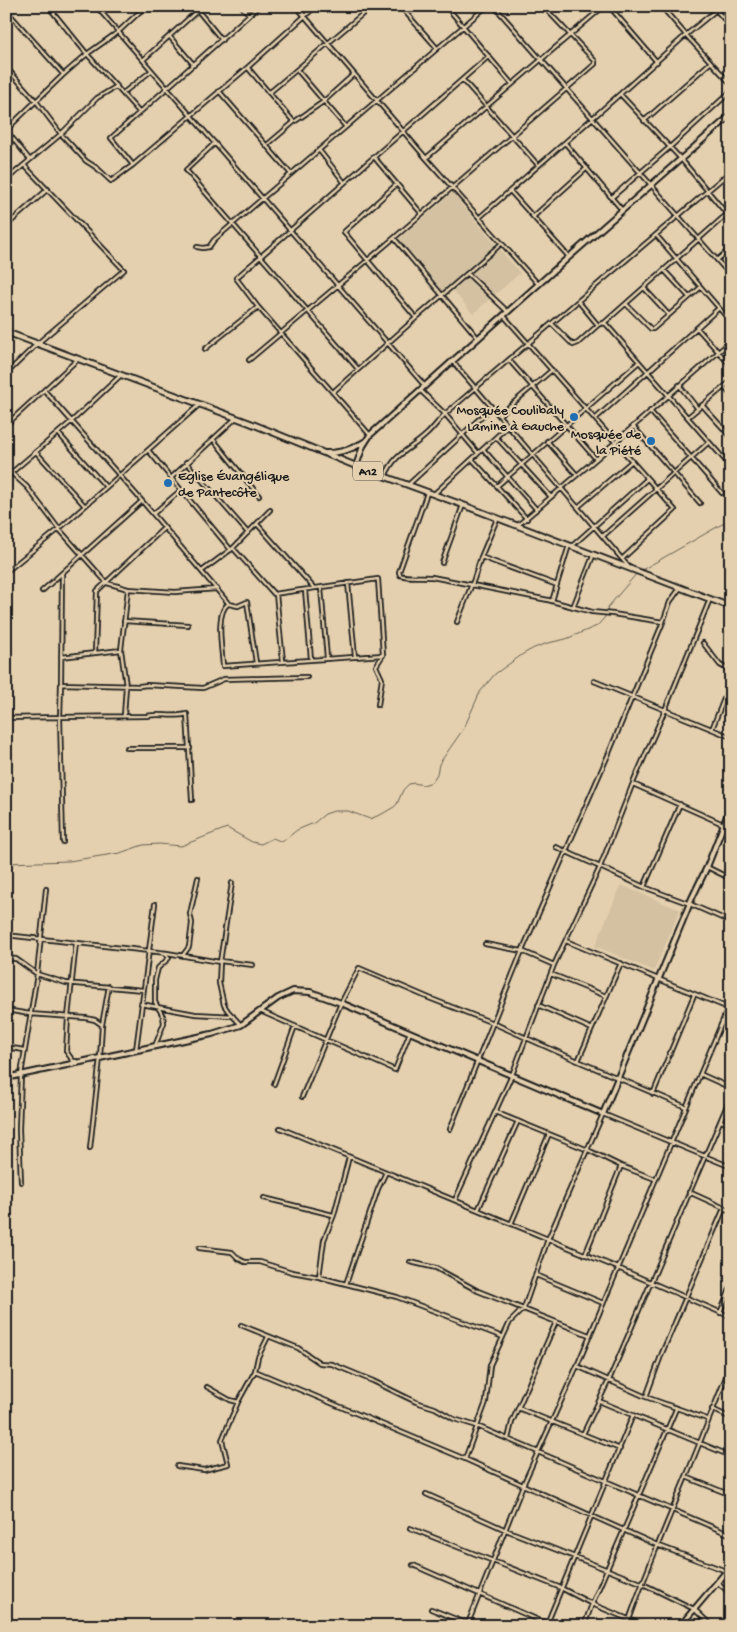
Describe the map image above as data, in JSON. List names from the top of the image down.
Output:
{
  "streets": {
    "main road": ["A12"]
  },
  "places": ["Mosquée Coulibaly Lamine à Gauche", "Mosquée de la Piété", "Eglise Évangélique de Pantecôte"]
}
